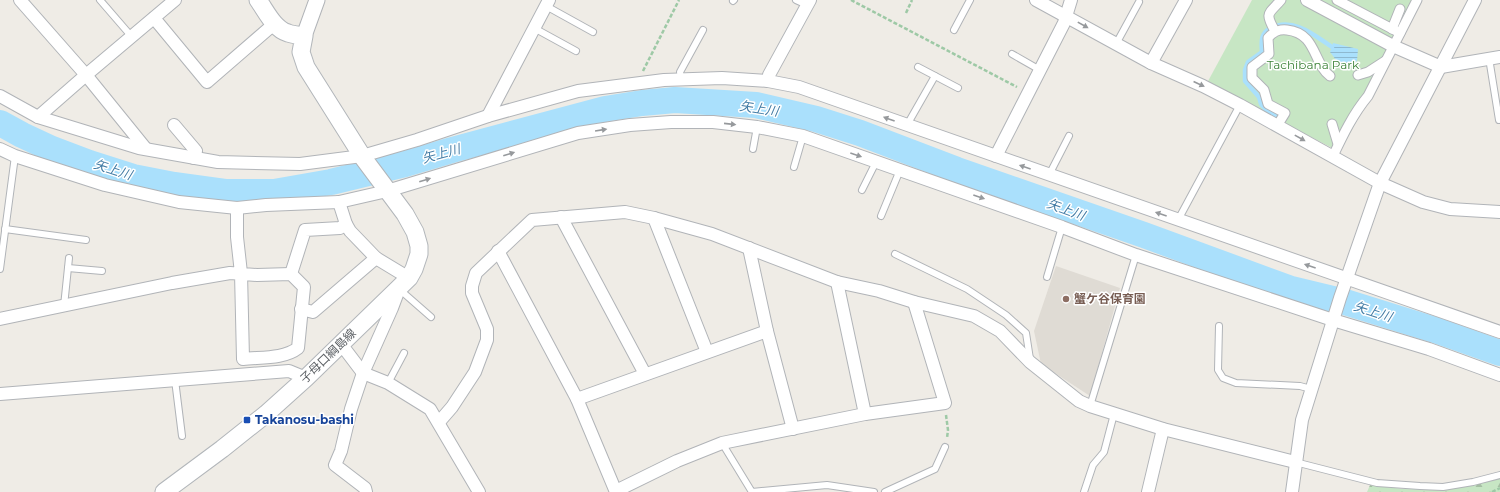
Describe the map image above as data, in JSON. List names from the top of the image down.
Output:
{
  "streets": {
    "main road": ["子母口綱島線"]
  },
  "water": ["矢上川"],
  "parks": ["Tachibana Park"],
  "places": {
    "other": ["蟹ケ谷保育園"],
    "transit": ["Takanosu-bashi"]
  }
}
